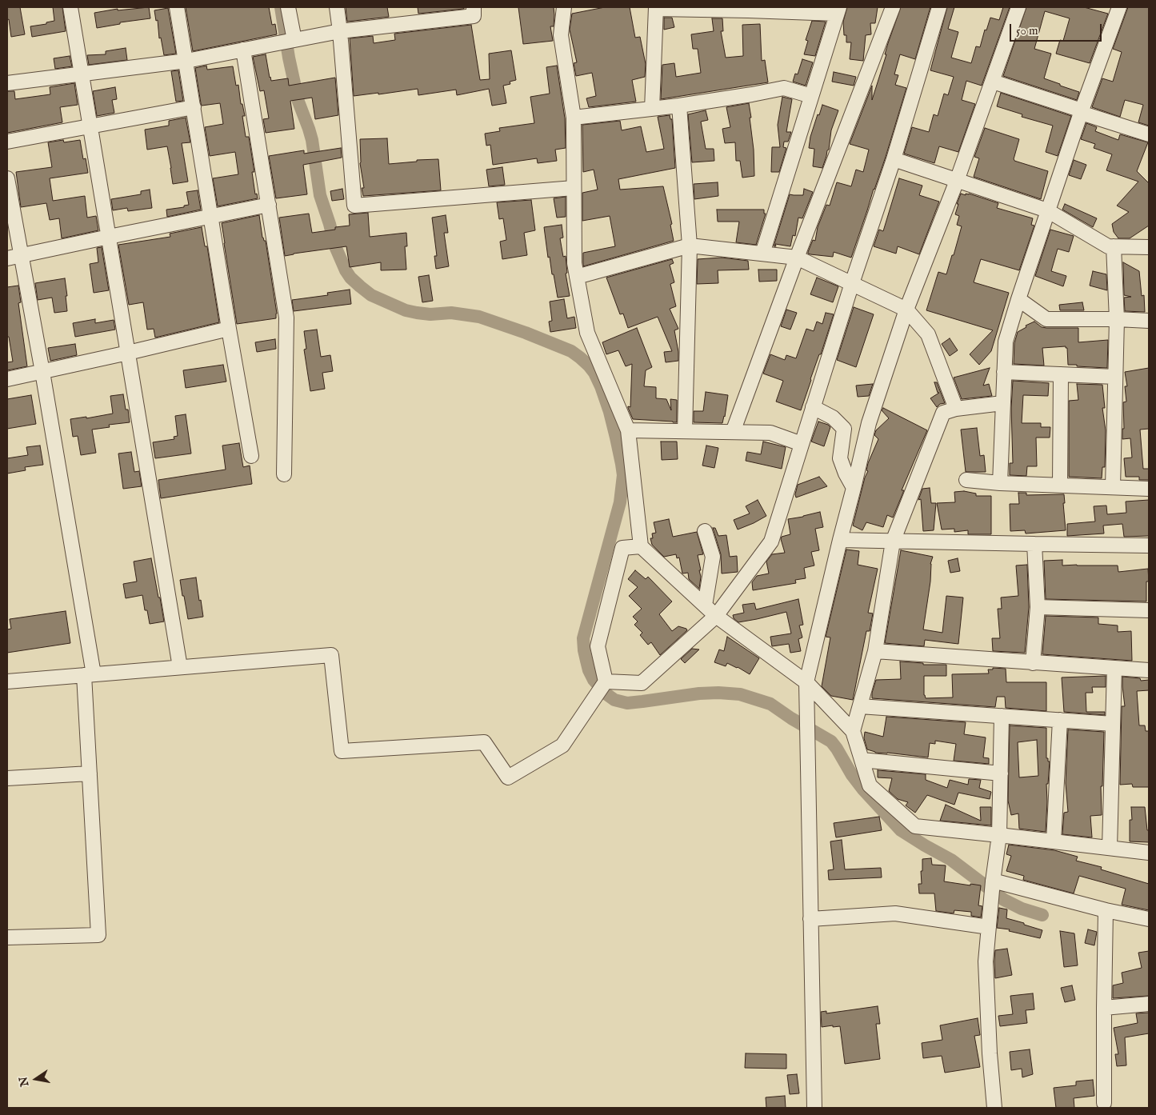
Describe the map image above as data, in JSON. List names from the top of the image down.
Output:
{
  "scale_bar": "50 m",
  "north": "left"
}
